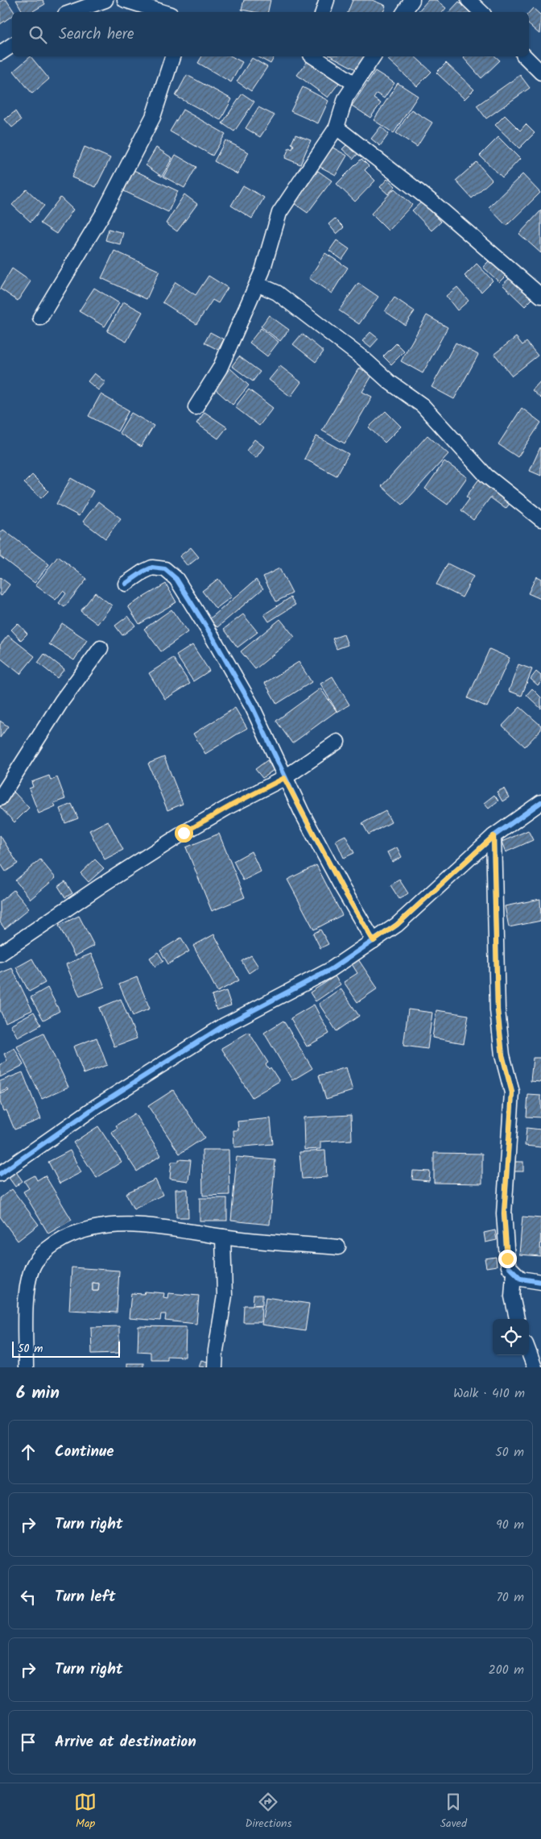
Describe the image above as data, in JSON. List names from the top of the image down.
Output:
{
  "scale_bar": "50 m",
  "page": {
    "search": "Search here",
    "scale": "50 m",
    "heading": ["6 min", "Walk · 410 m"],
    "list": [
      ["Continue", "50 m"],
      ["Turn right", "90 m"],
      ["Turn left", "70 m"],
      ["Turn right", "200 m"],
      "Arrive at destination"
    ],
    "nav": ["Map", "Directions", "Saved"]
  }
}
